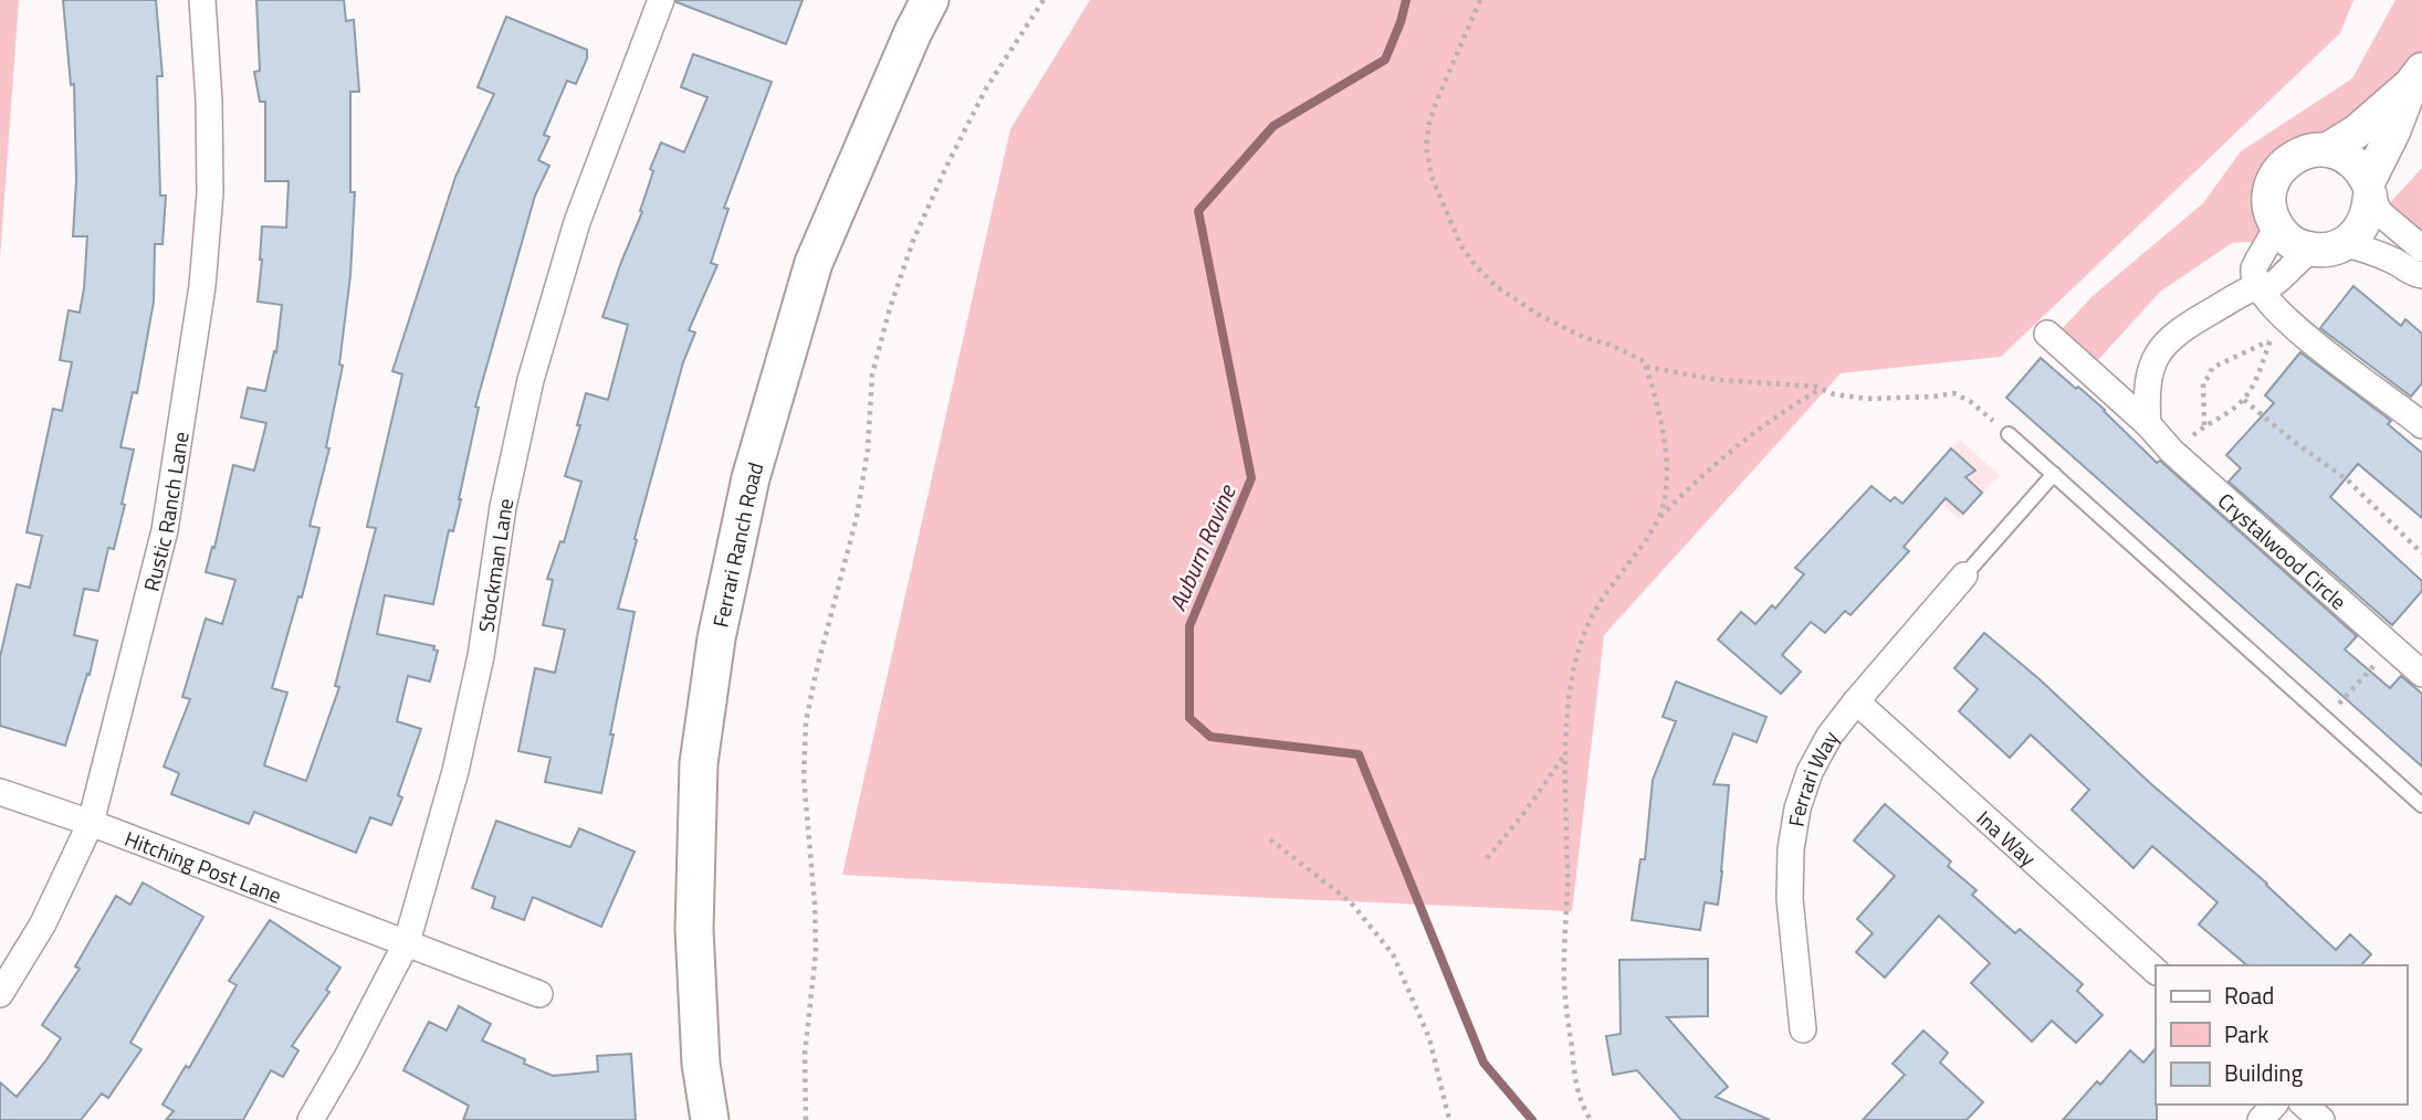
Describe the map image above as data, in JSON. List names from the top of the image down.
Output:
{
  "streets": {
    "main road": ["Ferrari Ranch Road"],
    "street": [
      "Rustic Ranch Lane",
      "Crystalwood Circle",
      "Stockman Lane",
      "Ferrari Way",
      "Ina Way",
      "Hitching Post Lane"
    ]
  },
  "crossings": [
    ["Rustic Ranch Lane", "Hitching Post Lane"],
    ["Stockman Lane", "Hitching Post Lane"],
    ["Ferrari Way", "Ina Way"]
  ],
  "water": ["Auburn Ravine"],
  "legend": ["Road", "Park", "Building"]
}
